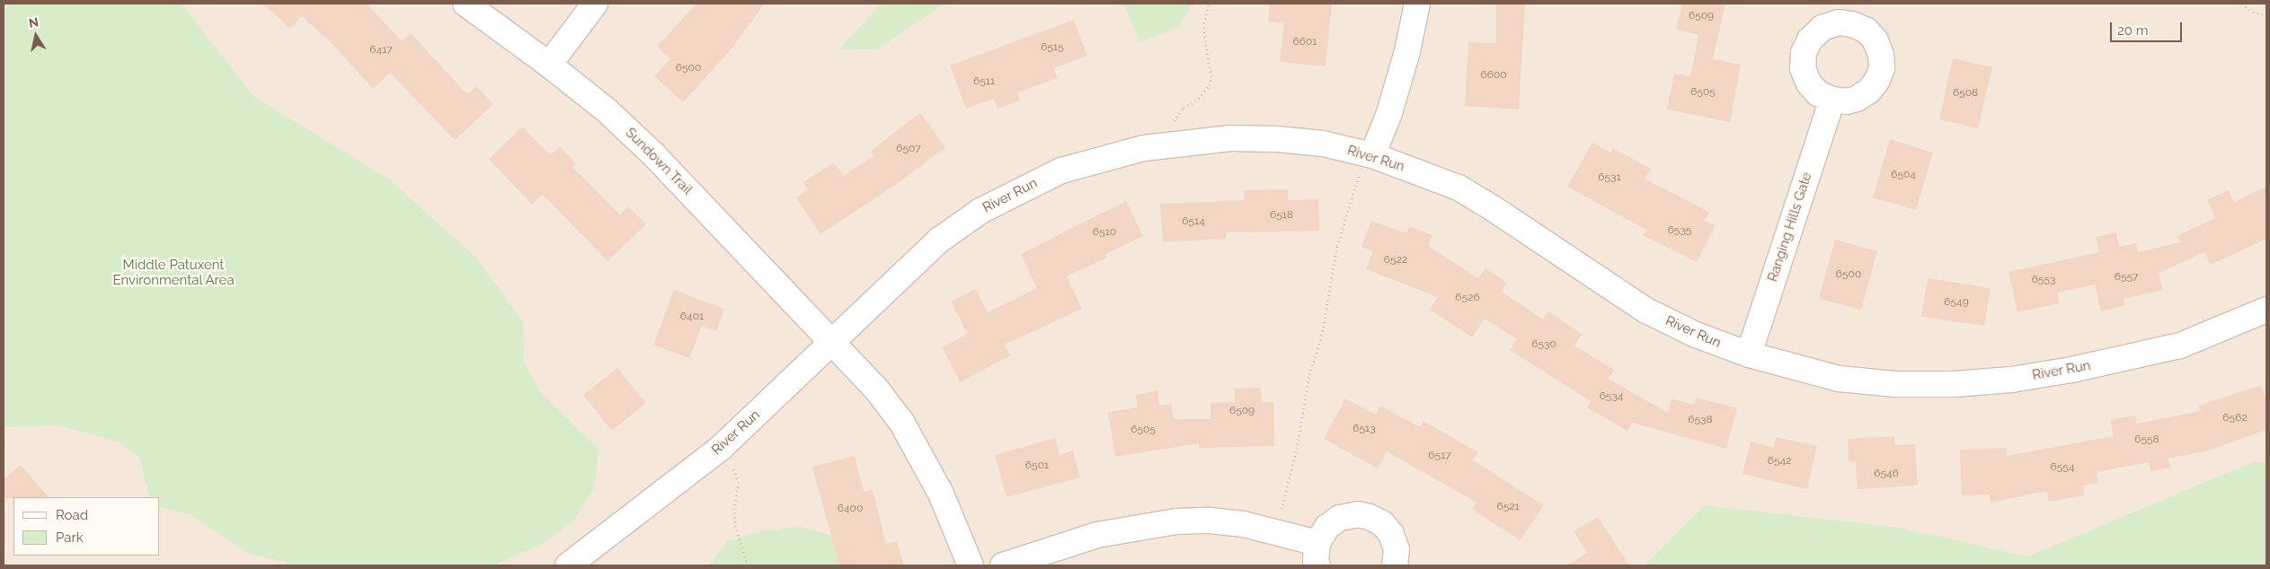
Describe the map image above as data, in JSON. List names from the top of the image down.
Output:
{
  "streets": {
    "street": ["River Run", "Sundown Trail", "Ranging Hills Gate"]
  },
  "crossings": [
    ["River Run", "Sundown Trail"],
    ["River Run", "Ranging Hills Gate"]
  ],
  "parks": ["Middle Patuxent Environmental Area"],
  "house_numbers": [
    "6509",
    "6601",
    "6515",
    "6417",
    "6500",
    "6600",
    "6511",
    "6505",
    "6508",
    "6507",
    "6504",
    "6531",
    "6518",
    "6514",
    "6535",
    "6510",
    "6522",
    "6500",
    "6557",
    "6553",
    "6526",
    "6549",
    "6401",
    "6530",
    "6534",
    "6509",
    "6562",
    "6538",
    "6513",
    "6505",
    "6558",
    "6517",
    "6542",
    "6501",
    "6554",
    "6546",
    "6521",
    "6400"
  ],
  "legend": ["Road", "Park"],
  "scale_bar": "20 m",
  "north": "top"
}
